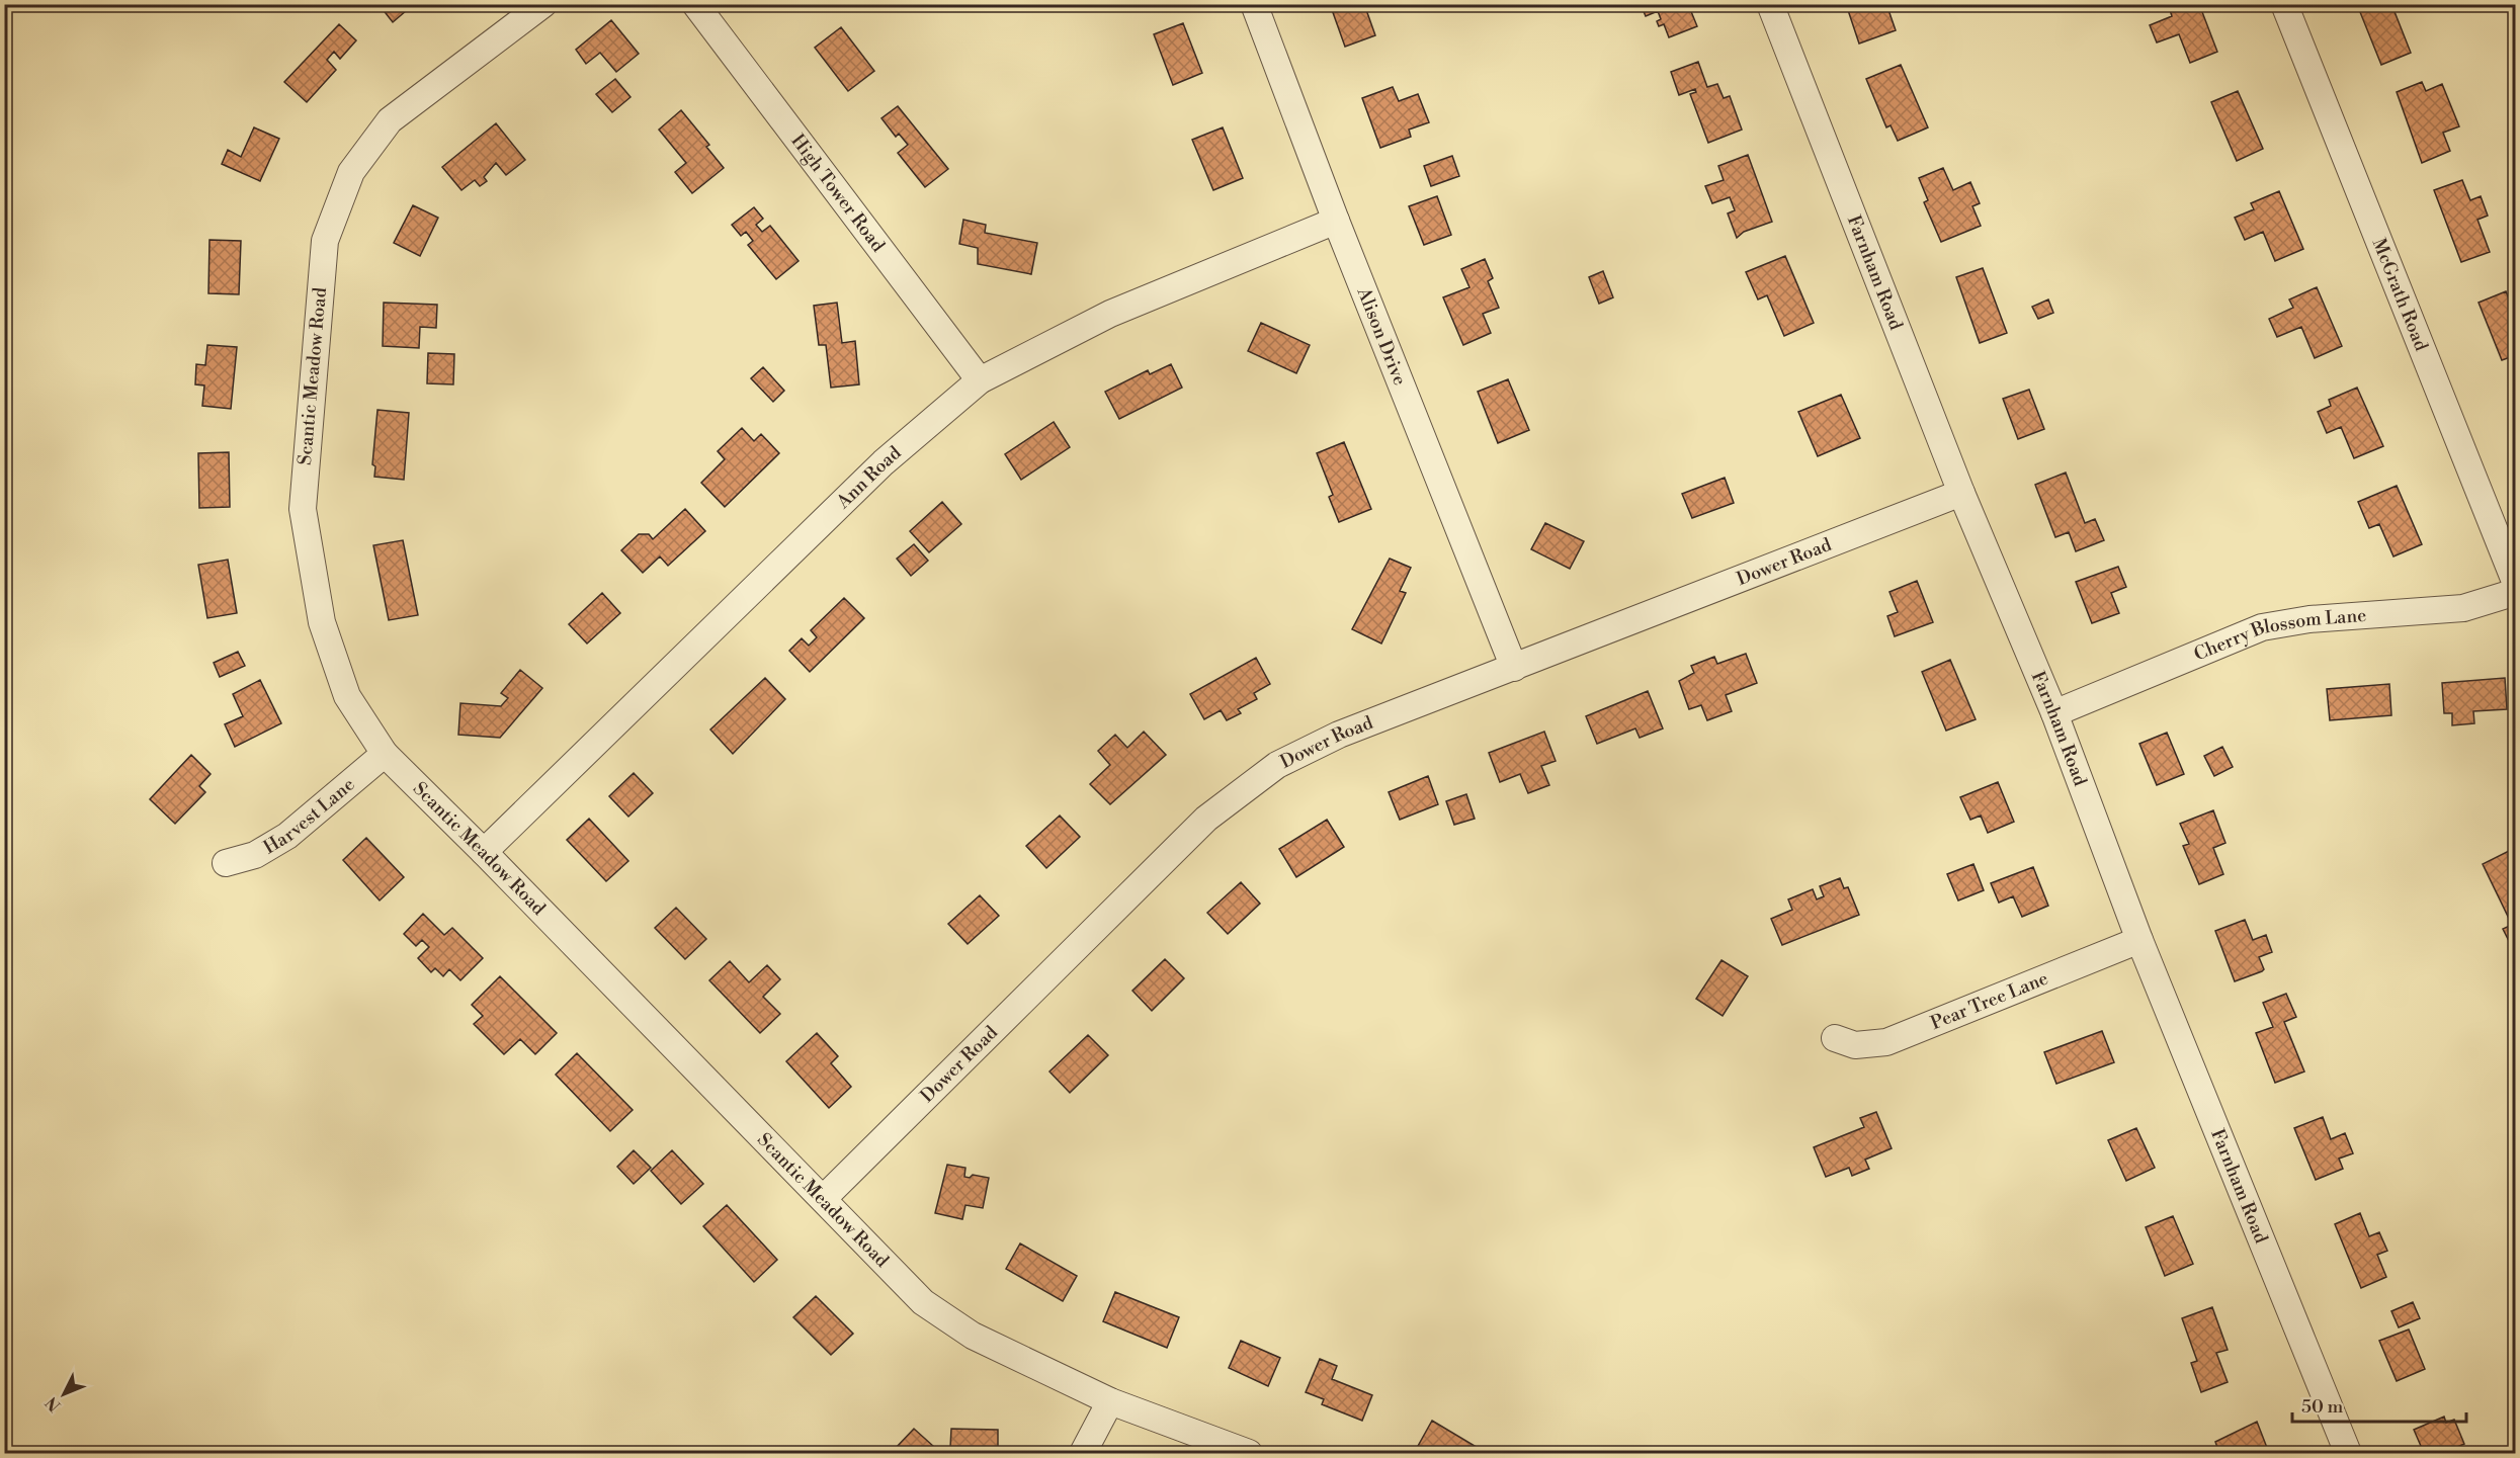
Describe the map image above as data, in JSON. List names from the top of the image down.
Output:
{
  "streets": {
    "street": [
      "High Tower Road",
      "Farnham Road",
      "McGrath Road",
      "Alison Drive",
      "Scantic Meadow Road",
      "Ann Road",
      "Dower Road",
      "Cherry Blossom Lane",
      "Harvest Lane",
      "Pear Tree Lane"
    ]
  },
  "crossings": [
    ["High Tower Road", "Ann Road"],
    ["Farnham Road", "Dower Road"],
    ["Farnham Road", "Cherry Blossom Lane"],
    ["Farnham Road", "Pear Tree Lane"],
    ["Alison Drive", "Ann Road"],
    ["Alison Drive", "Dower Road"],
    ["Scantic Meadow Road", "Ann Road"],
    ["Scantic Meadow Road", "Dower Road"],
    ["Scantic Meadow Road", "Harvest Lane"]
  ],
  "scale_bar": "50 m",
  "north": "bottom left"
}
